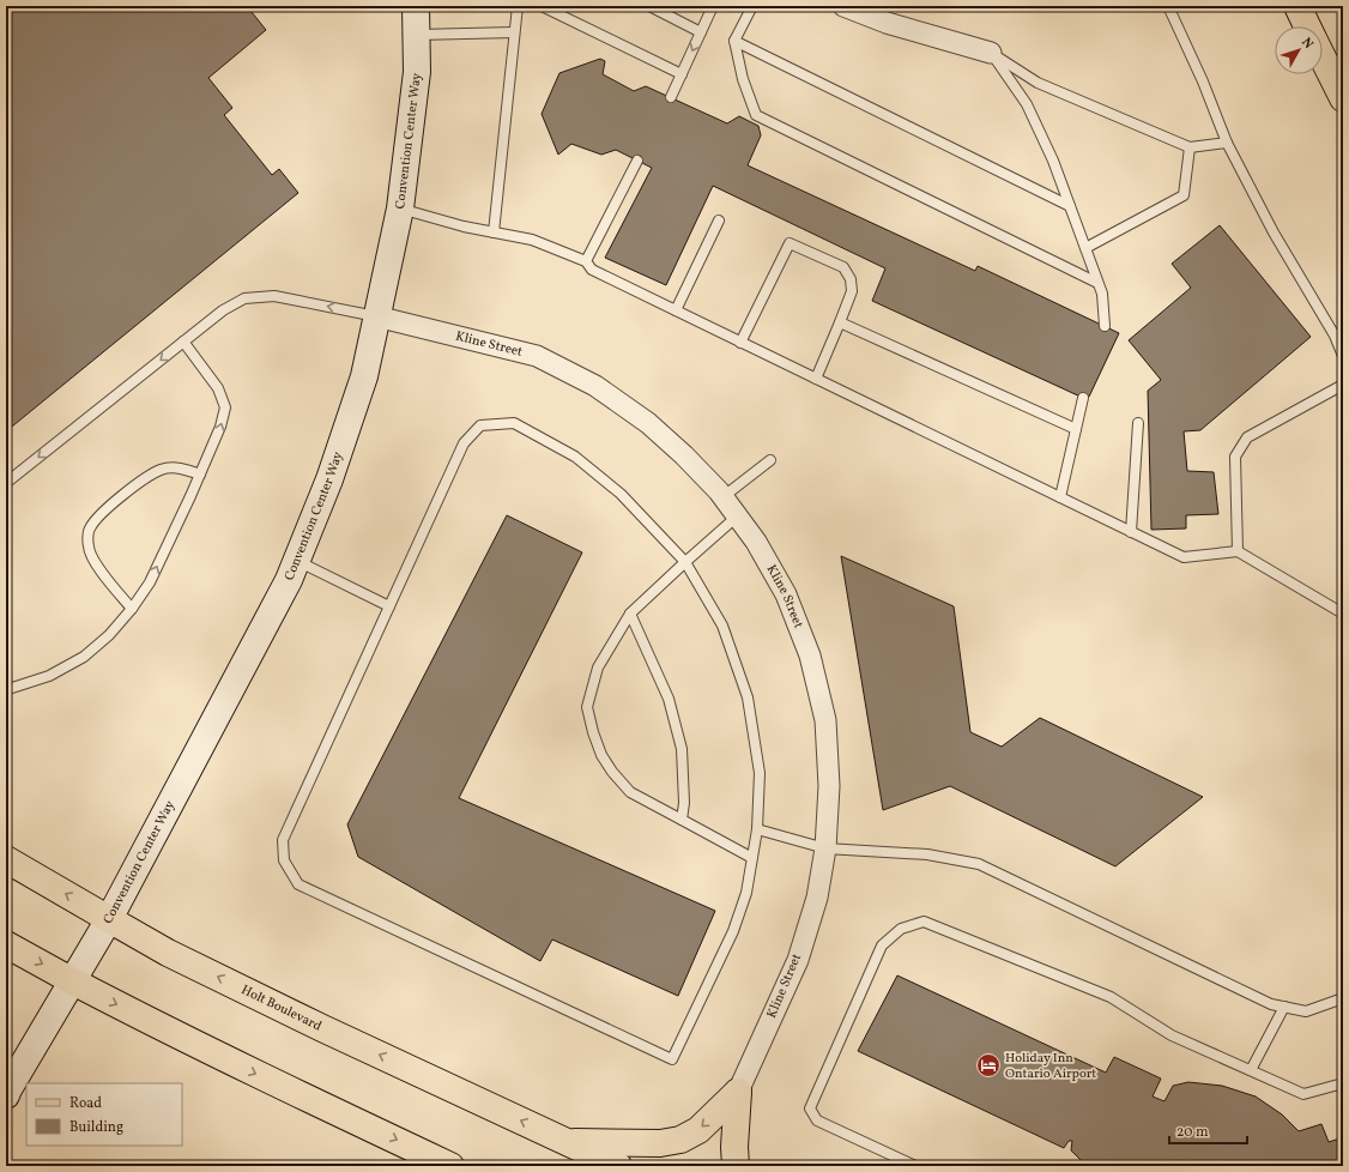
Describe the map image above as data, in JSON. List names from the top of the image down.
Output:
{
  "streets": {
    "main road": ["Holt Boulevard"],
    "street": ["Convention Center Way", "Kline Street"]
  },
  "crossings": [
    ["Convention Center Way", "Kline Street"],
    ["Convention Center Way", "Holt Boulevard"]
  ],
  "places": {
    "hotel": ["Holiday Inn Ontario Airport"]
  },
  "legend": ["Road", "Building"],
  "scale_bar": "20 m",
  "north": "top right"
}
